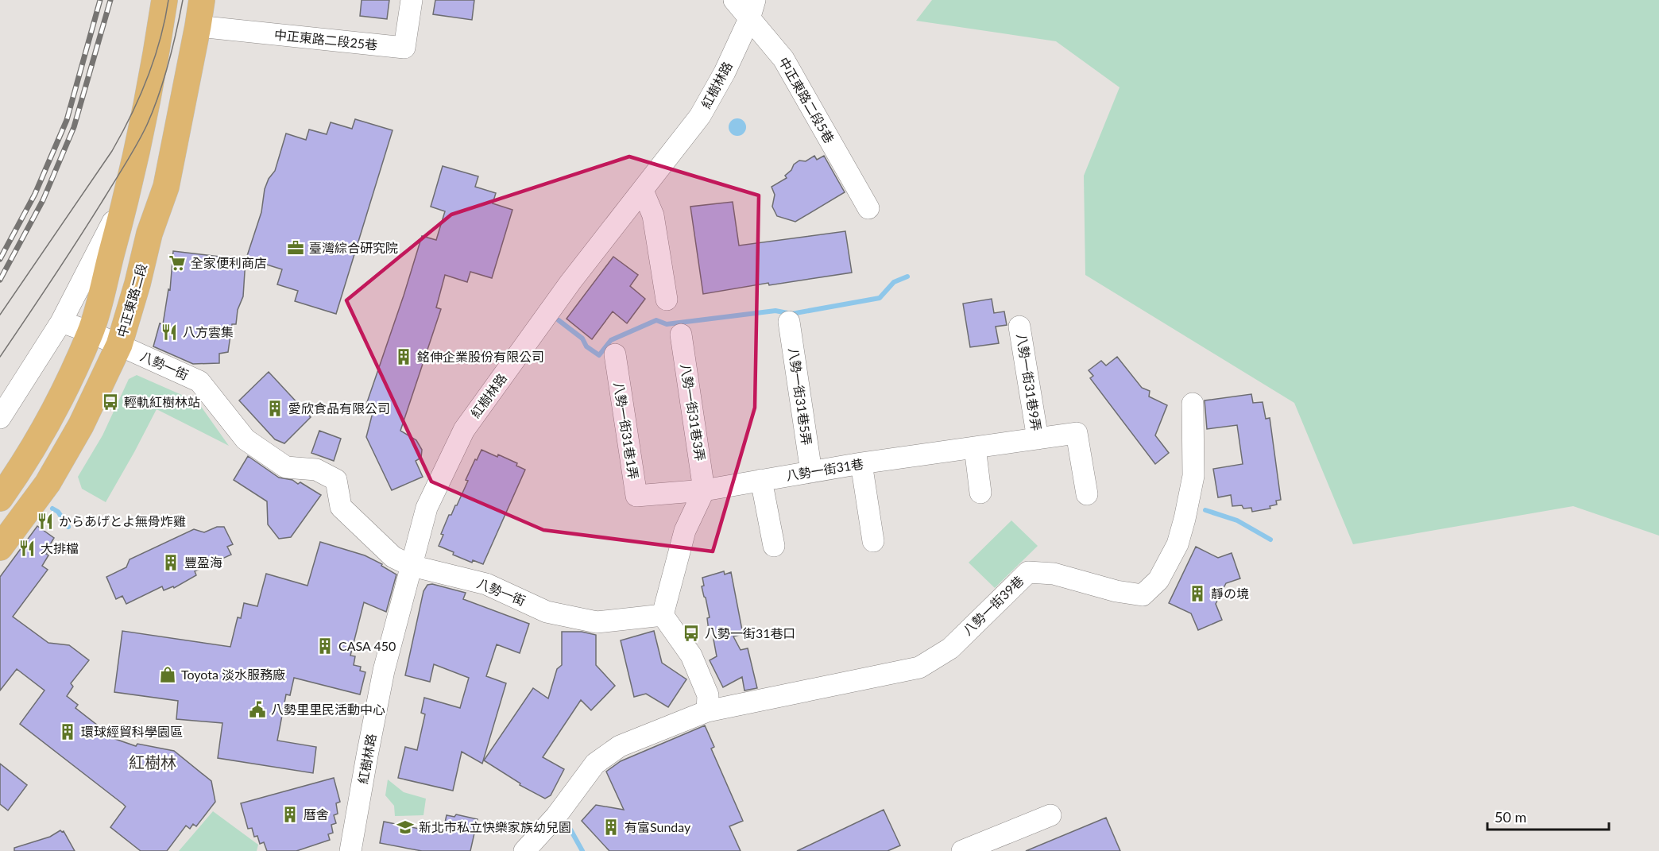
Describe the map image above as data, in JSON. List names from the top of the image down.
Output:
{
  "streets": {
    "main road": ["中正東路二段"],
    "street": [
      "中正東路二段25巷",
      "紅樹林路",
      "中正東路二段5巷",
      "八勢一街",
      "八勢一街31巷9弄",
      "八勢一街31巷5弄",
      "八勢一街31巷3弄",
      "八勢一街31巷1弄",
      "八勢一街31巷",
      "八勢一街39巷"
    ]
  },
  "crossings": [
    ["中正東路二段25巷", "中正東路二段"],
    ["紅樹林路", "中正東路二段5巷"],
    ["紅樹林路", "八勢一街"],
    ["中正東路二段", "八勢一街"],
    ["八勢一街31巷9弄", "八勢一街31巷"],
    ["八勢一街31巷5弄", "八勢一街31巷"],
    ["八勢一街31巷3弄", "八勢一街31巷1弄"],
    ["八勢一街31巷3弄", "八勢一街31巷"],
    ["八勢一街31巷1弄", "八勢一街31巷"]
  ],
  "districts": ["紅樹林"],
  "places": {
    "office": ["臺灣綜合研究院"],
    "supermarket": ["全家便利商店"],
    "restaurant": ["八方雲集", "からあげとよ無骨炸雞", "大排檔"],
    "building": [
      "銘伸企業股份有限公司",
      "愛欣食品有限公司",
      "豐盈海",
      "靜の境",
      "CASA 450",
      "環球經貿科學園區",
      "曆舍",
      "有富Sunday"
    ],
    "bus stop": ["輕軌紅樹林站", "八勢一街31巷口"],
    "shop": ["Toyota 淡水服務廠"],
    "public building": ["八勢里里民活動中心"],
    "school or university": ["新北市私立快樂家族幼兒園"]
  },
  "scale_bar": "50 m"
}
